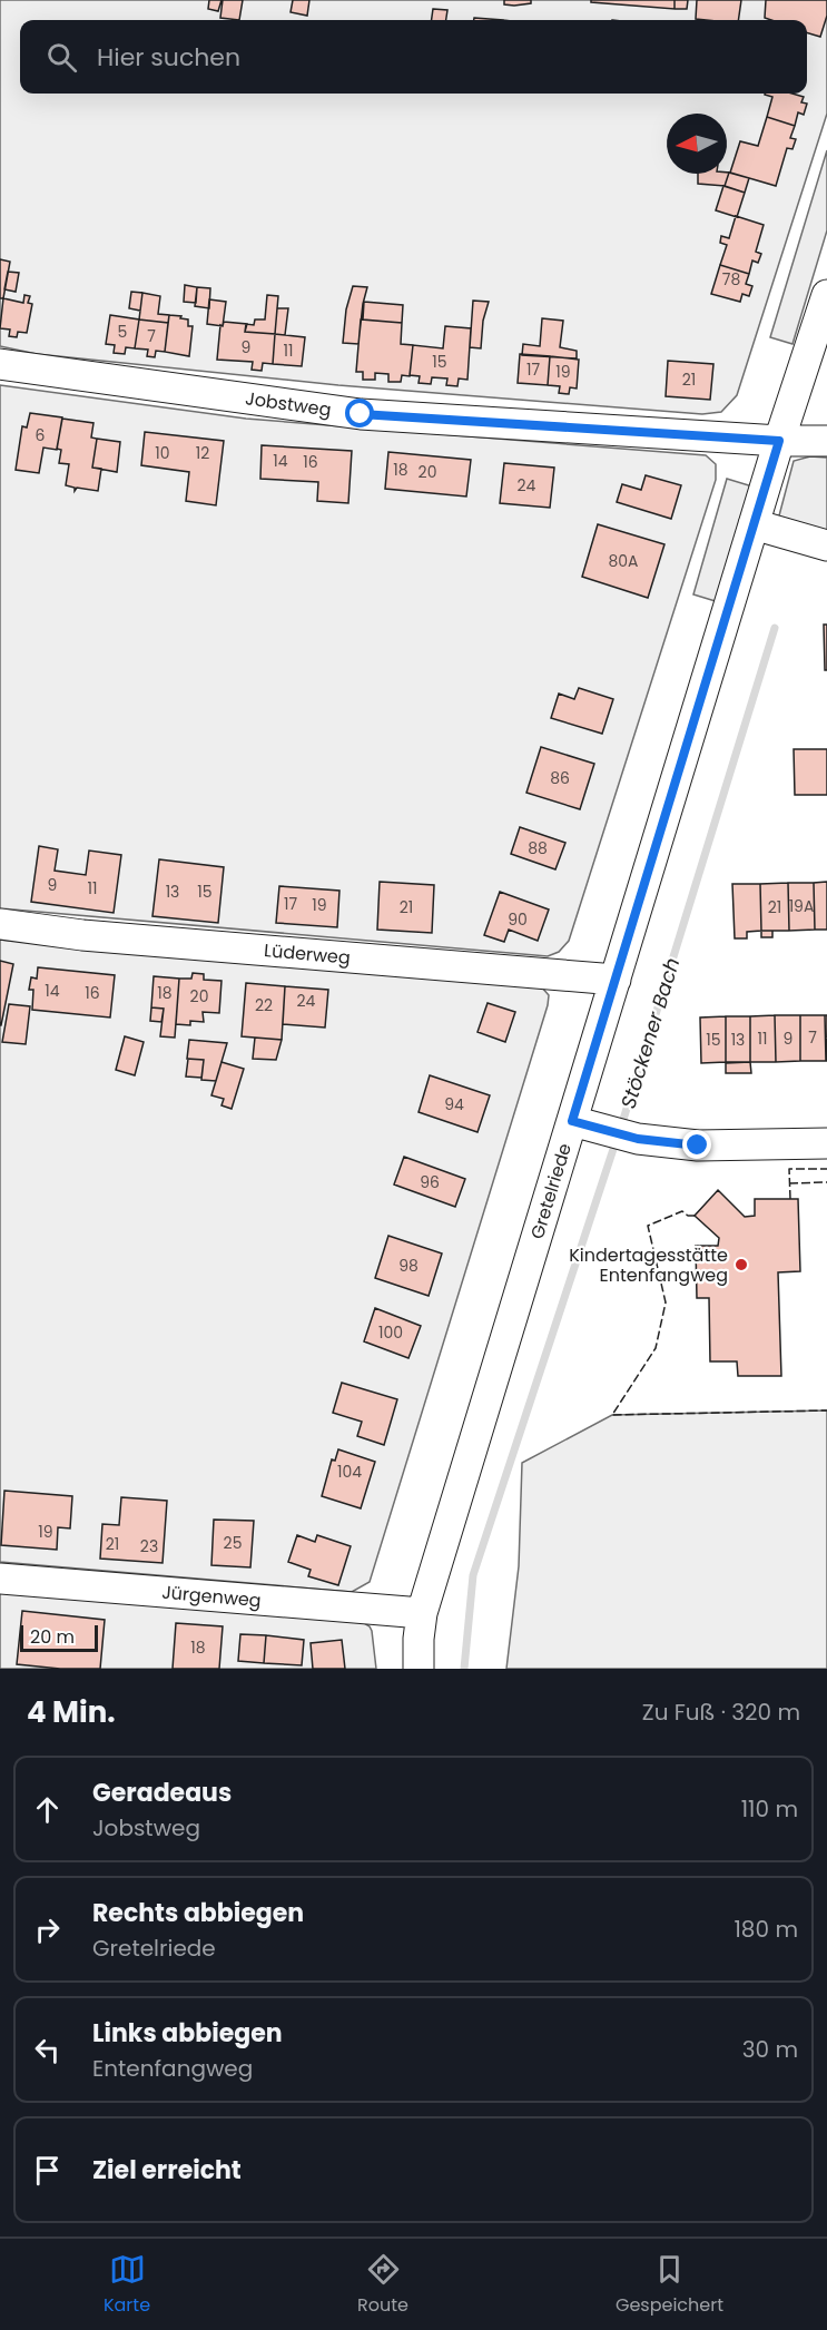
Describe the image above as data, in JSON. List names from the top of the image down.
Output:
{
  "streets": {
    "street": [
      "Jobstweg",
      "Lüderweg",
      "Gretelriede",
      "Jürgenweg"
    ]
  },
  "crossings": [
    ["Jobstweg", "Gretelriede"],
    ["Lüderweg", "Gretelriede"],
    ["Gretelriede", "Jürgenweg"]
  ],
  "water": ["Stöckener Bach"],
  "places": ["Kindertagesstätte Entenfangweg"],
  "house_numbers": [
    "78",
    "5",
    "7",
    "9",
    "11",
    "15",
    "17",
    "19",
    "21",
    "6",
    "10",
    "12",
    "14",
    "16",
    "18",
    "20",
    "24",
    "80A",
    "86",
    "88",
    "9",
    "11",
    "13",
    "15",
    "17",
    "19",
    "19A",
    "21",
    "21",
    "90",
    "14",
    "16",
    "18",
    "20",
    "24",
    "22",
    "7",
    "11",
    "9",
    "15",
    "13",
    "94",
    "96",
    "98",
    "100",
    "104",
    "19",
    "25",
    "21",
    "23",
    "18"
  ],
  "scale_bar": "20 m",
  "north": "left",
  "page": {
    "search": "Hier suchen",
    "scale": "20 m",
    "heading": ["4 Min.", "Zu Fuß · 320 m"],
    "list": [
      ["Geradeaus", "Jobstweg", "110 m"],
      ["Rechts abbiegen", "Gretelriede", "180 m"],
      ["Links abbiegen", "Entenfangweg", "30 m"],
      "Ziel erreicht"
    ],
    "nav": ["Karte", "Route", "Gespeichert"]
  }
}
